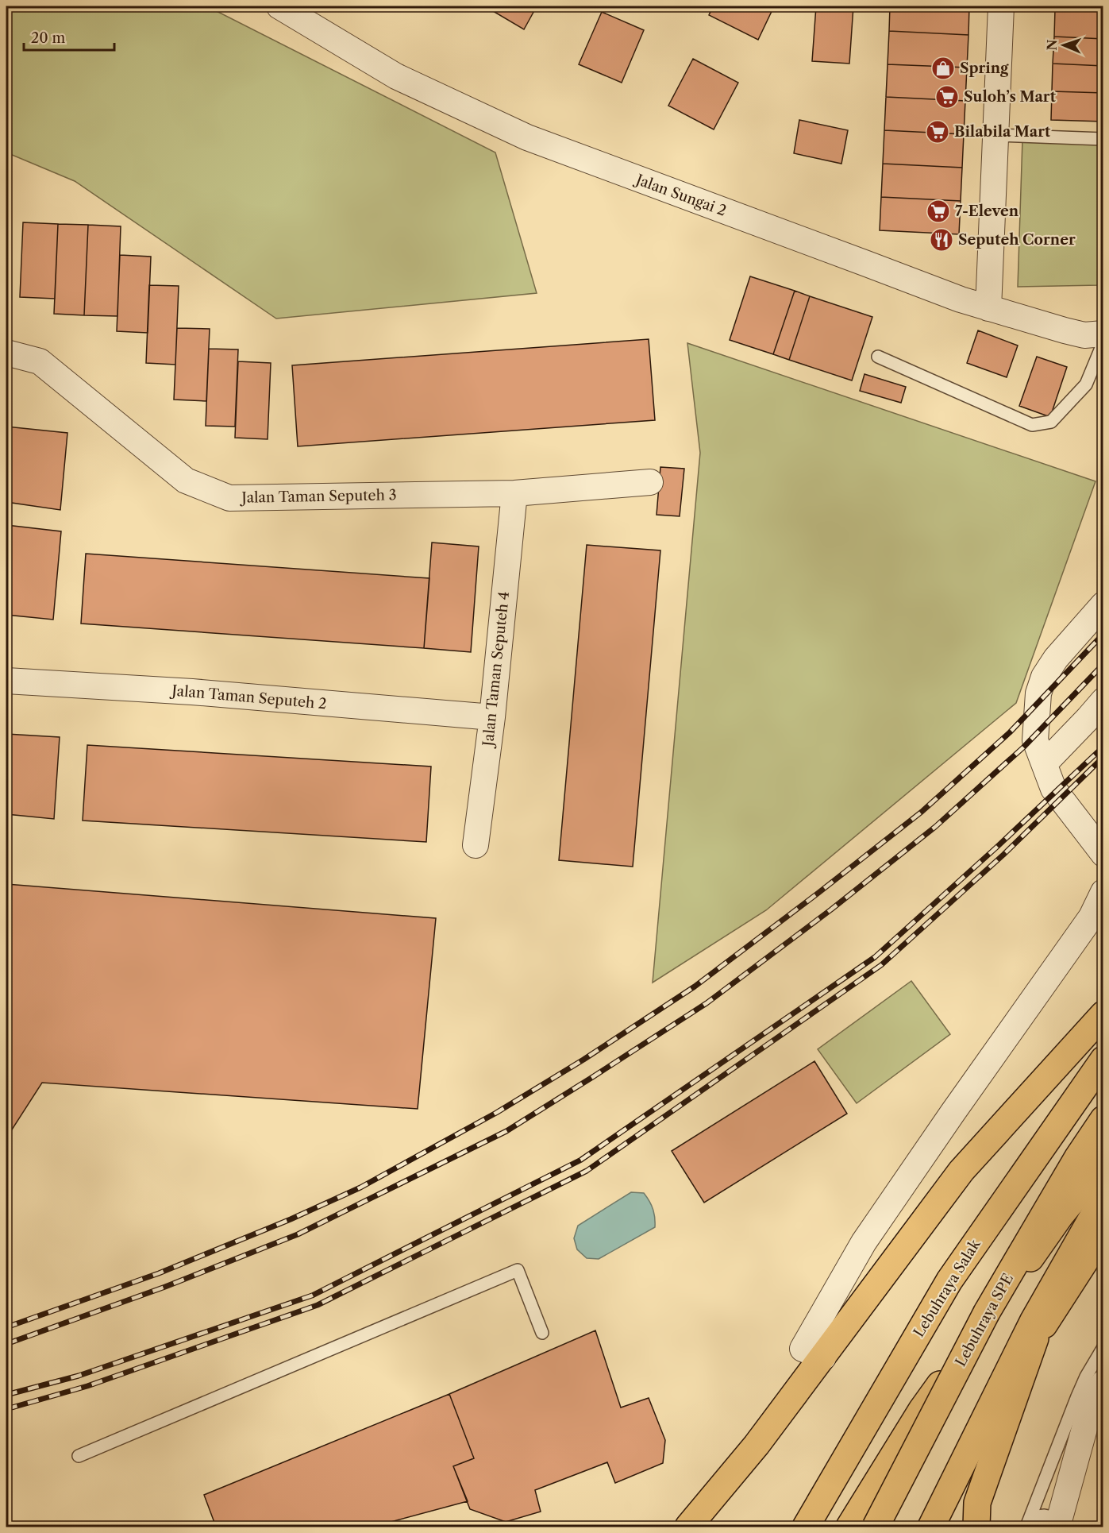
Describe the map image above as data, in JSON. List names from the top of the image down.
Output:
{
  "streets": {
    "highway": ["Lebuhraya Salak", "Lebuhraya SPE"],
    "street": [
      "Jalan Sungai 2",
      "Jalan Taman Seputeh 3",
      "Jalan Taman Seputeh 4",
      "Jalan Taman Seputeh 2"
    ]
  },
  "crossings": [
    ["Jalan Taman Seputeh 3", "Jalan Taman Seputeh 4"],
    ["Jalan Taman Seputeh 4", "Jalan Taman Seputeh 2"]
  ],
  "places": {
    "shop": ["Spring"],
    "supermarket": ["Suloh’s Mart", "Bilabila Mart", "7-Eleven"],
    "restaurant": ["Seputeh Corner"]
  },
  "scale_bar": "20 m",
  "north": "left"
}
